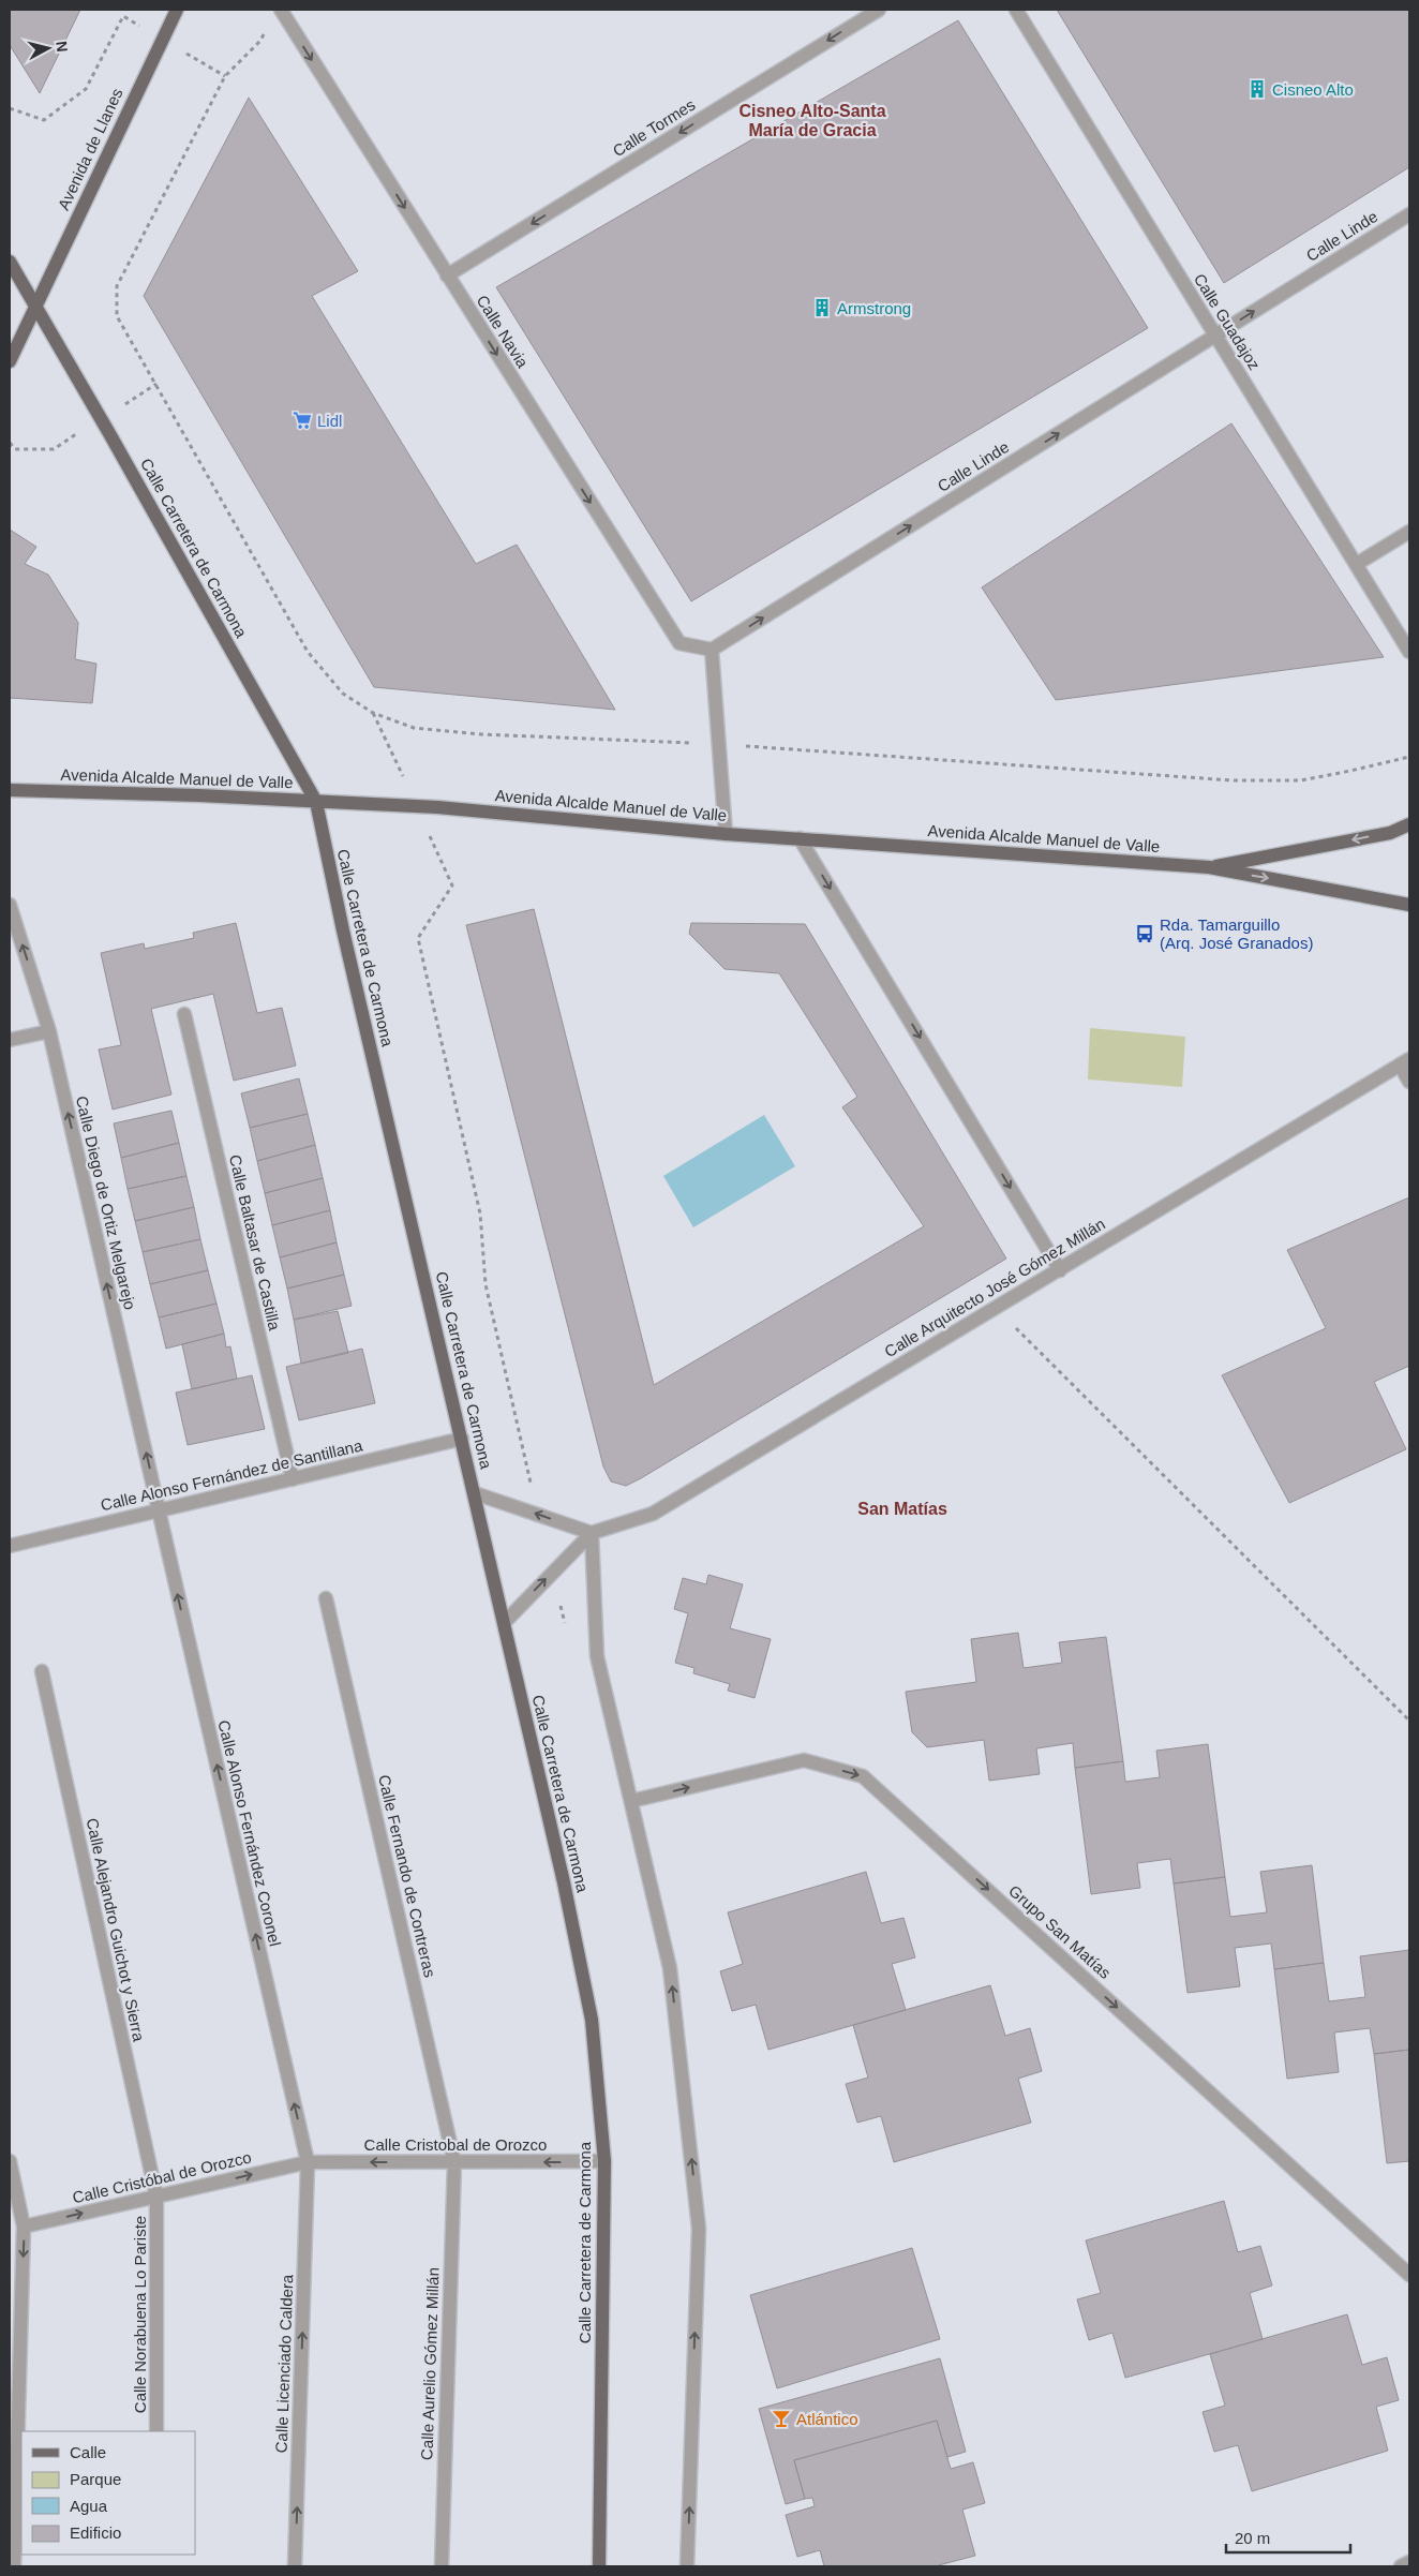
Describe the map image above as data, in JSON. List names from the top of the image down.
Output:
{
  "streets": {
    "main road": ["Avenida de Llanes", "Calle Carretera de Carmona", "Avenida Alcalde Manuel de Valle"],
    "street": [
      "Calle Tormes",
      "Calle Linde",
      "Calle Guadajoz",
      "Calle Navia",
      "Calle Diego de Ortiz Melgarejo",
      "Calle Baltasar de Castilla",
      "Calle Arquitecto José Gómez Millán",
      "Calle Alonso Fernández de Santillana",
      "Calle Alonso Fernández Coronel",
      "Calle Fernando de Contreras",
      "Calle Alejandro Guichot y Sierra",
      "Grupo San Matías",
      "Calle Cristobal de Orozco",
      "Calle Cristóbal de Orozco",
      "Calle Norabuena Lo Pariste",
      "Calle Licenciado Caldera",
      "Calle Aurelio Gómez Millán"
    ]
  },
  "crossings": [
    ["Calle Tormes", "Calle Navia"],
    ["Avenida de Llanes", "Calle Carretera de Carmona"],
    ["Calle Linde", "Calle Guadajoz"],
    ["Calle Linde", "Calle Navia"],
    ["Calle Carretera de Carmona", "Avenida Alcalde Manuel de Valle"],
    ["Calle Carretera de Carmona", "Calle Alonso Fernández de Santillana"],
    ["Calle Carretera de Carmona", "Calle Cristobal de Orozco"],
    ["Calle Diego de Ortiz Melgarejo", "Calle Alonso Fernández de Santillana"],
    ["Calle Diego de Ortiz Melgarejo", "Calle Alonso Fernández Coronel"],
    ["Calle Baltasar de Castilla", "Calle Alonso Fernández de Santillana"],
    ["Calle Alonso Fernández de Santillana", "Calle Alonso Fernández Coronel"],
    ["Calle Alonso Fernández Coronel", "Calle Cristobal de Orozco"],
    ["Calle Alonso Fernández Coronel", "Calle Cristóbal de Orozco"],
    ["Calle Alonso Fernández Coronel", "Calle Licenciado Caldera"],
    ["Calle Fernando de Contreras", "Calle Cristobal de Orozco"],
    ["Calle Fernando de Contreras", "Calle Aurelio Gómez Millán"],
    ["Calle Alejandro Guichot y Sierra", "Calle Cristóbal de Orozco"],
    ["Calle Alejandro Guichot y Sierra", "Calle Norabuena Lo Pariste"],
    ["Calle Cristobal de Orozco", "Calle Cristóbal de Orozco"],
    ["Calle Cristobal de Orozco", "Calle Licenciado Caldera"],
    ["Calle Cristobal de Orozco", "Calle Aurelio Gómez Millán"],
    ["Calle Cristóbal de Orozco", "Calle Norabuena Lo Pariste"],
    ["Calle Cristóbal de Orozco", "Calle Licenciado Caldera"]
  ],
  "one_way": [
    "Calle Tormes",
    "Calle Linde",
    "Calle Navia",
    "Calle Diego de Ortiz Melgarejo",
    "Calle Alonso Fernández Coronel",
    "Grupo San Matías",
    "Calle Cristobal de Orozco",
    "Calle Cristóbal de Orozco",
    "Calle Licenciado Caldera"
  ],
  "districts": ["Cisneo Alto-Santa María de Gracia", "San Matías"],
  "places": {
    "building": ["Cisneo Alto", "Armstrong"],
    "supermarket": ["Lidl"],
    "bus stop": ["Rda. Tamarguillo (Arq. José Granados)"],
    "bar": ["Atlántico"]
  },
  "legend": [
    "Calle",
    "Parque",
    "Agua",
    "Edificio"
  ],
  "scale_bar": "20 m",
  "north": "right"
}
